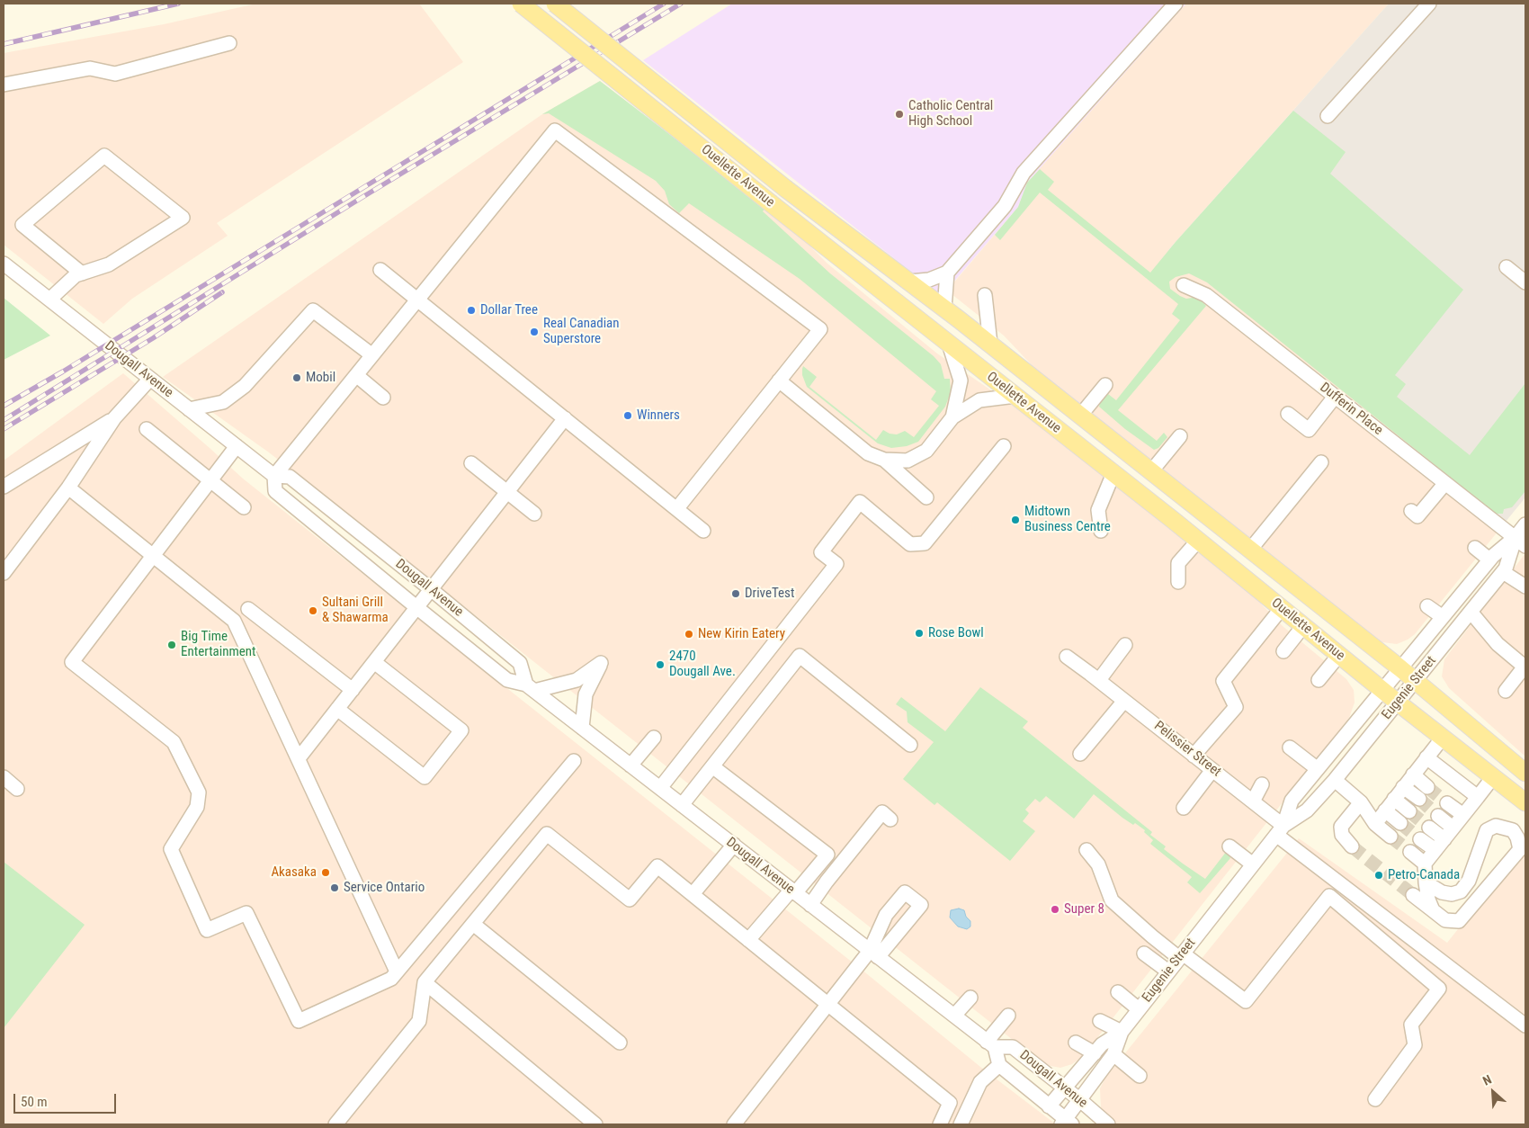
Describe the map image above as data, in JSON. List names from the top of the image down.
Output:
{
  "streets": {
    "main road": ["Ouellette Avenue"],
    "street": [
      "Dougall Avenue",
      "Dufferin Place",
      "Eugenie Street",
      "Pelissier Street"
    ]
  },
  "crossings": [
    ["Ouellette Avenue", "Eugenie Street"],
    ["Dougall Avenue", "Eugenie Street"],
    ["Dufferin Place", "Eugenie Street"],
    ["Eugenie Street", "Pelissier Street"]
  ],
  "places": [
    "Catholic Central High School",
    "Dollar Tree",
    "Real Canadian Superstore",
    "Mobil",
    "Winners",
    "Midtown Business Centre",
    "DriveTest",
    "Sultani Grill & Shawarma",
    "Rose Bowl",
    "New Kirin Eatery",
    "Big Time Entertainment",
    "2470 Dougall Ave.",
    "Akasaka",
    "Petro-Canada",
    "Service Ontario",
    "Super 8"
  ],
  "scale_bar": "50 m",
  "north": "top left"
}
